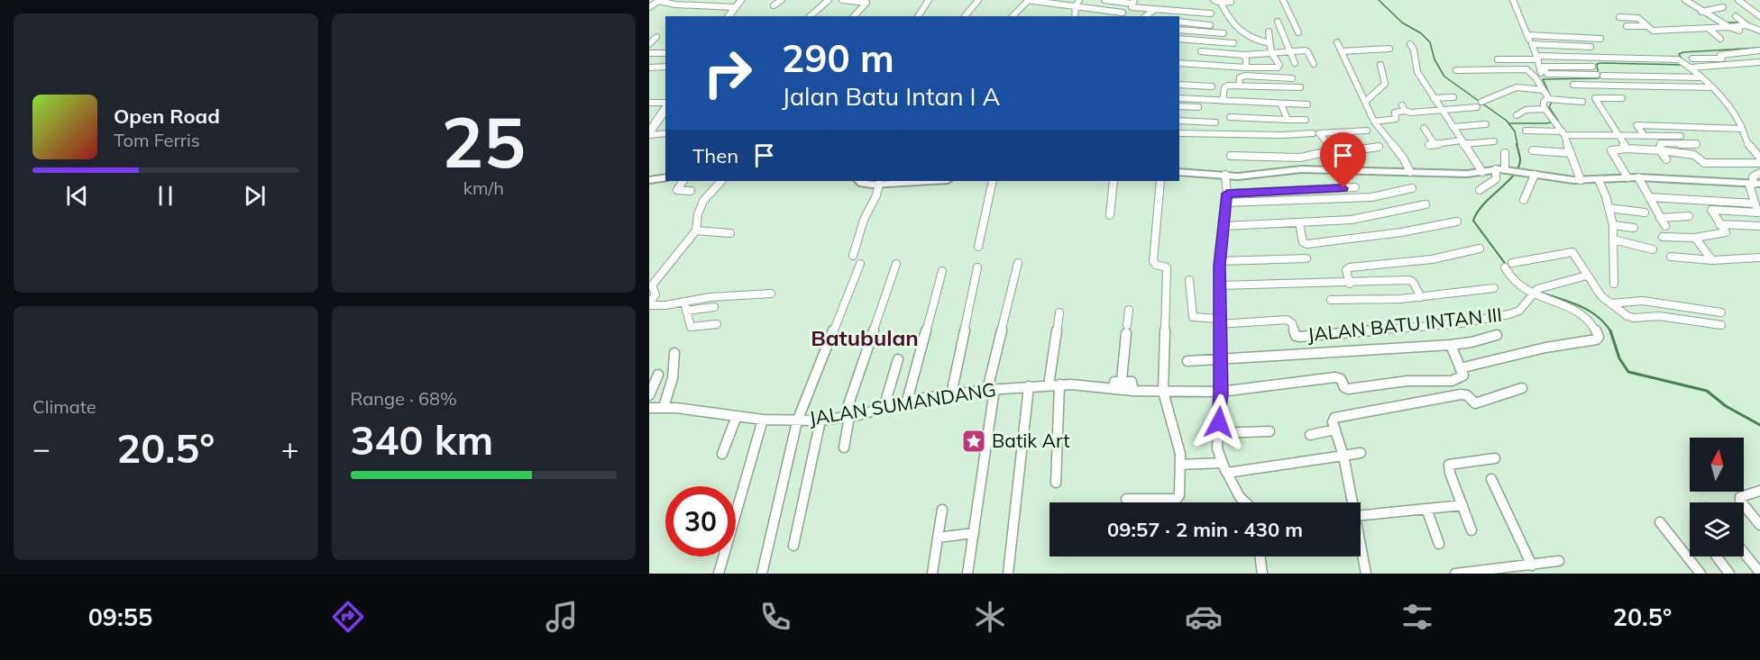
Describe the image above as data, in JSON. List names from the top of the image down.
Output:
{
  "streets": {
    "street": ["JALAN BATU INTAN III", "JALAN SUMANDANG"]
  },
  "districts": ["Batubulan"],
  "places": {
    "place": ["Batik Art"]
  },
  "north": "top",
  "page": {
    "tile": [
      ["25", "km/h"],
      "Climate",
      ["Range · 68%", "340 km"]
    ],
    "turn": ["290 m", "Jalan Batu Intan I A"],
    "song": ["Open Road", "Tom Ferris"],
    "then": "Then",
    "heat": ["−", "20.5°", "+"],
    "limit": "30",
    "trip": "09:57 · 2 min · 430 m",
    "tabs": ["09:55", "20.5°"]
  }
}
